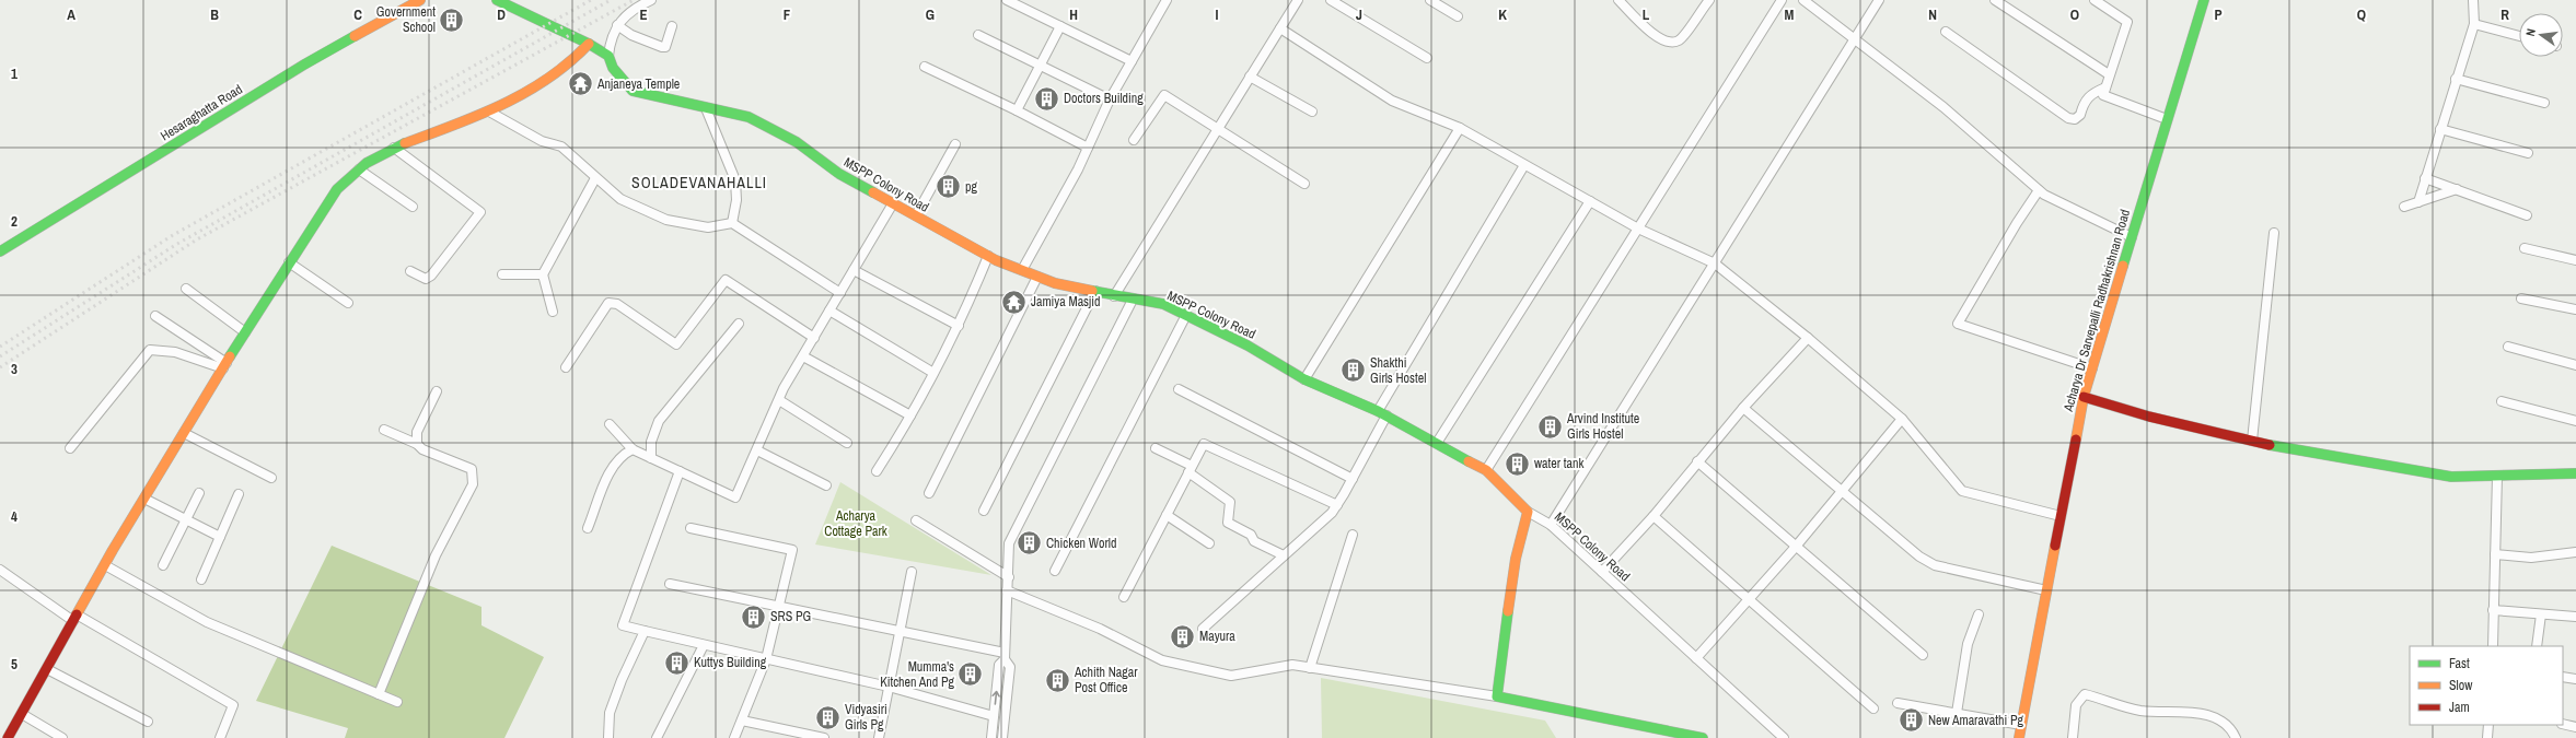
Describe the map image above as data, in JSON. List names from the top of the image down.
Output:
{
  "streets": {
    "street": ["Hesaraghatta Road", "MSPP Colony Road", "Acharya Dr Sarvepalli Radhakrishnan Road"]
  },
  "districts": ["SOLADEVANAHALLI"],
  "parks": ["Acharya Cottage Park"],
  "places": {
    "building": [
      "Government School",
      "Doctors Building",
      "pg",
      "Shakthi Girls Hostel",
      "Arvind Institute Girls Hostel",
      "water tank",
      "Chicken World",
      "SRS PG",
      "Mayura",
      "Kuttys Building",
      "Mumma's Kitchen And Pg",
      "Achith Nagar Post Office",
      "Vidyasiri Girls Pg",
      "New Amaravathi Pg"
    ],
    "temple": ["Anjaneya Temple", "Jamiya Masjid"]
  },
  "legend": ["Fast", "Slow", "Jam"],
  "north": "left",
  "grid": {
    "columns": [
      "A",
      "B",
      "C",
      "D",
      "E",
      "F",
      "G",
      "H",
      "I",
      "J",
      "K",
      "L",
      "M",
      "N",
      "O",
      "P",
      "Q",
      "R"
    ],
    "rows": [
      "1",
      "2",
      "3",
      "4",
      "5"
    ]
  }
}
